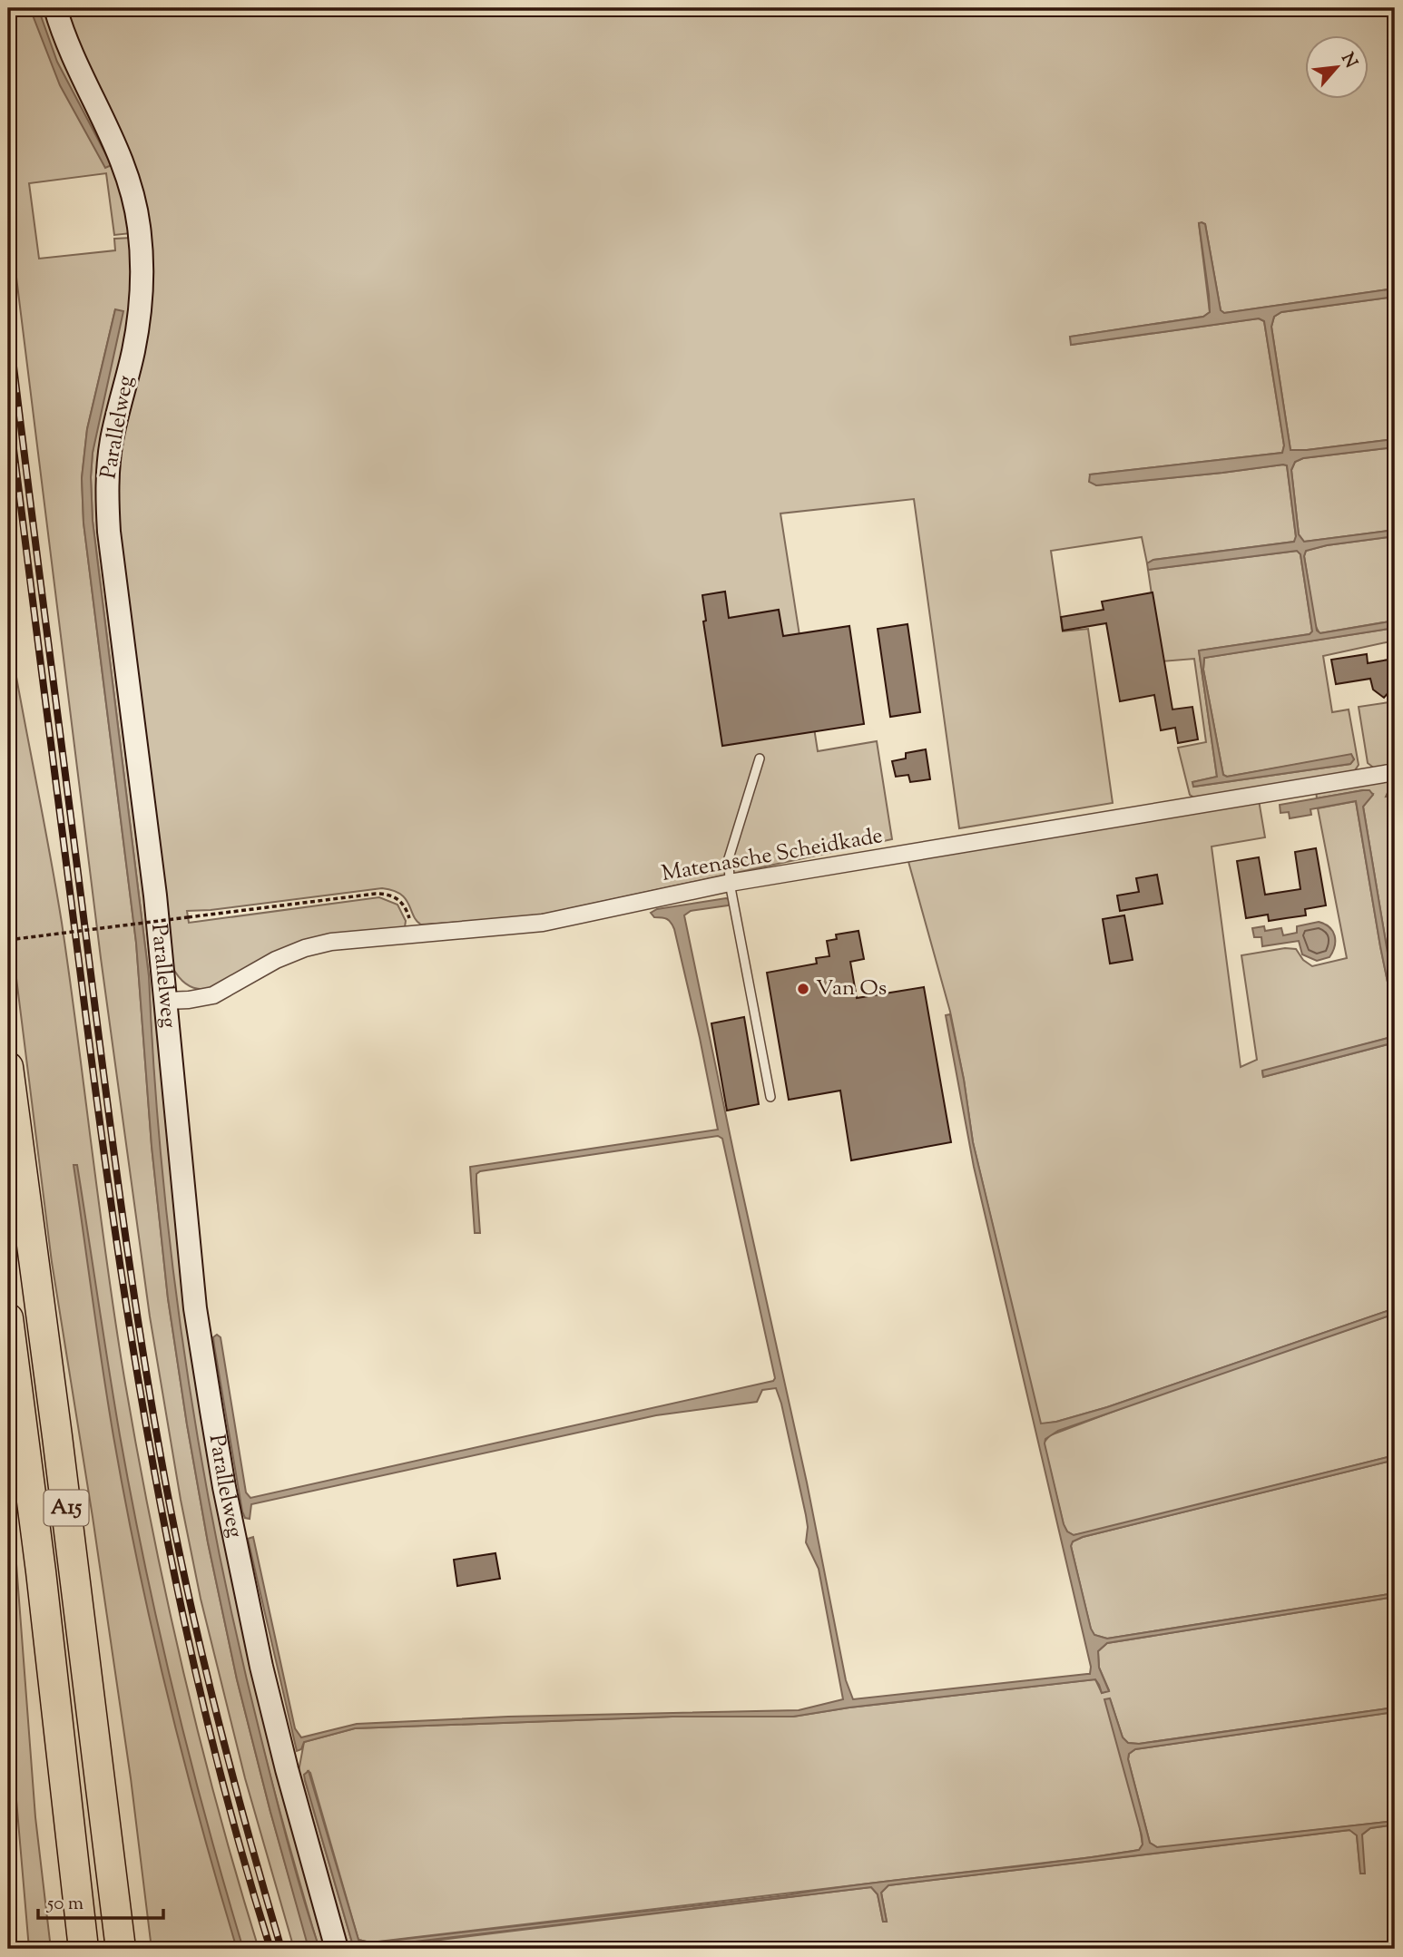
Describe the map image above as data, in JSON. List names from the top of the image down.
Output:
{
  "streets": {
    "highway": ["A15"],
    "street": ["Parallelweg", "Matenasche Scheidkade"]
  },
  "crossings": [
    ["Parallelweg", "Matenasche Scheidkade"]
  ],
  "places": ["Van Os"],
  "scale_bar": "50 m",
  "north": "top right"
}
